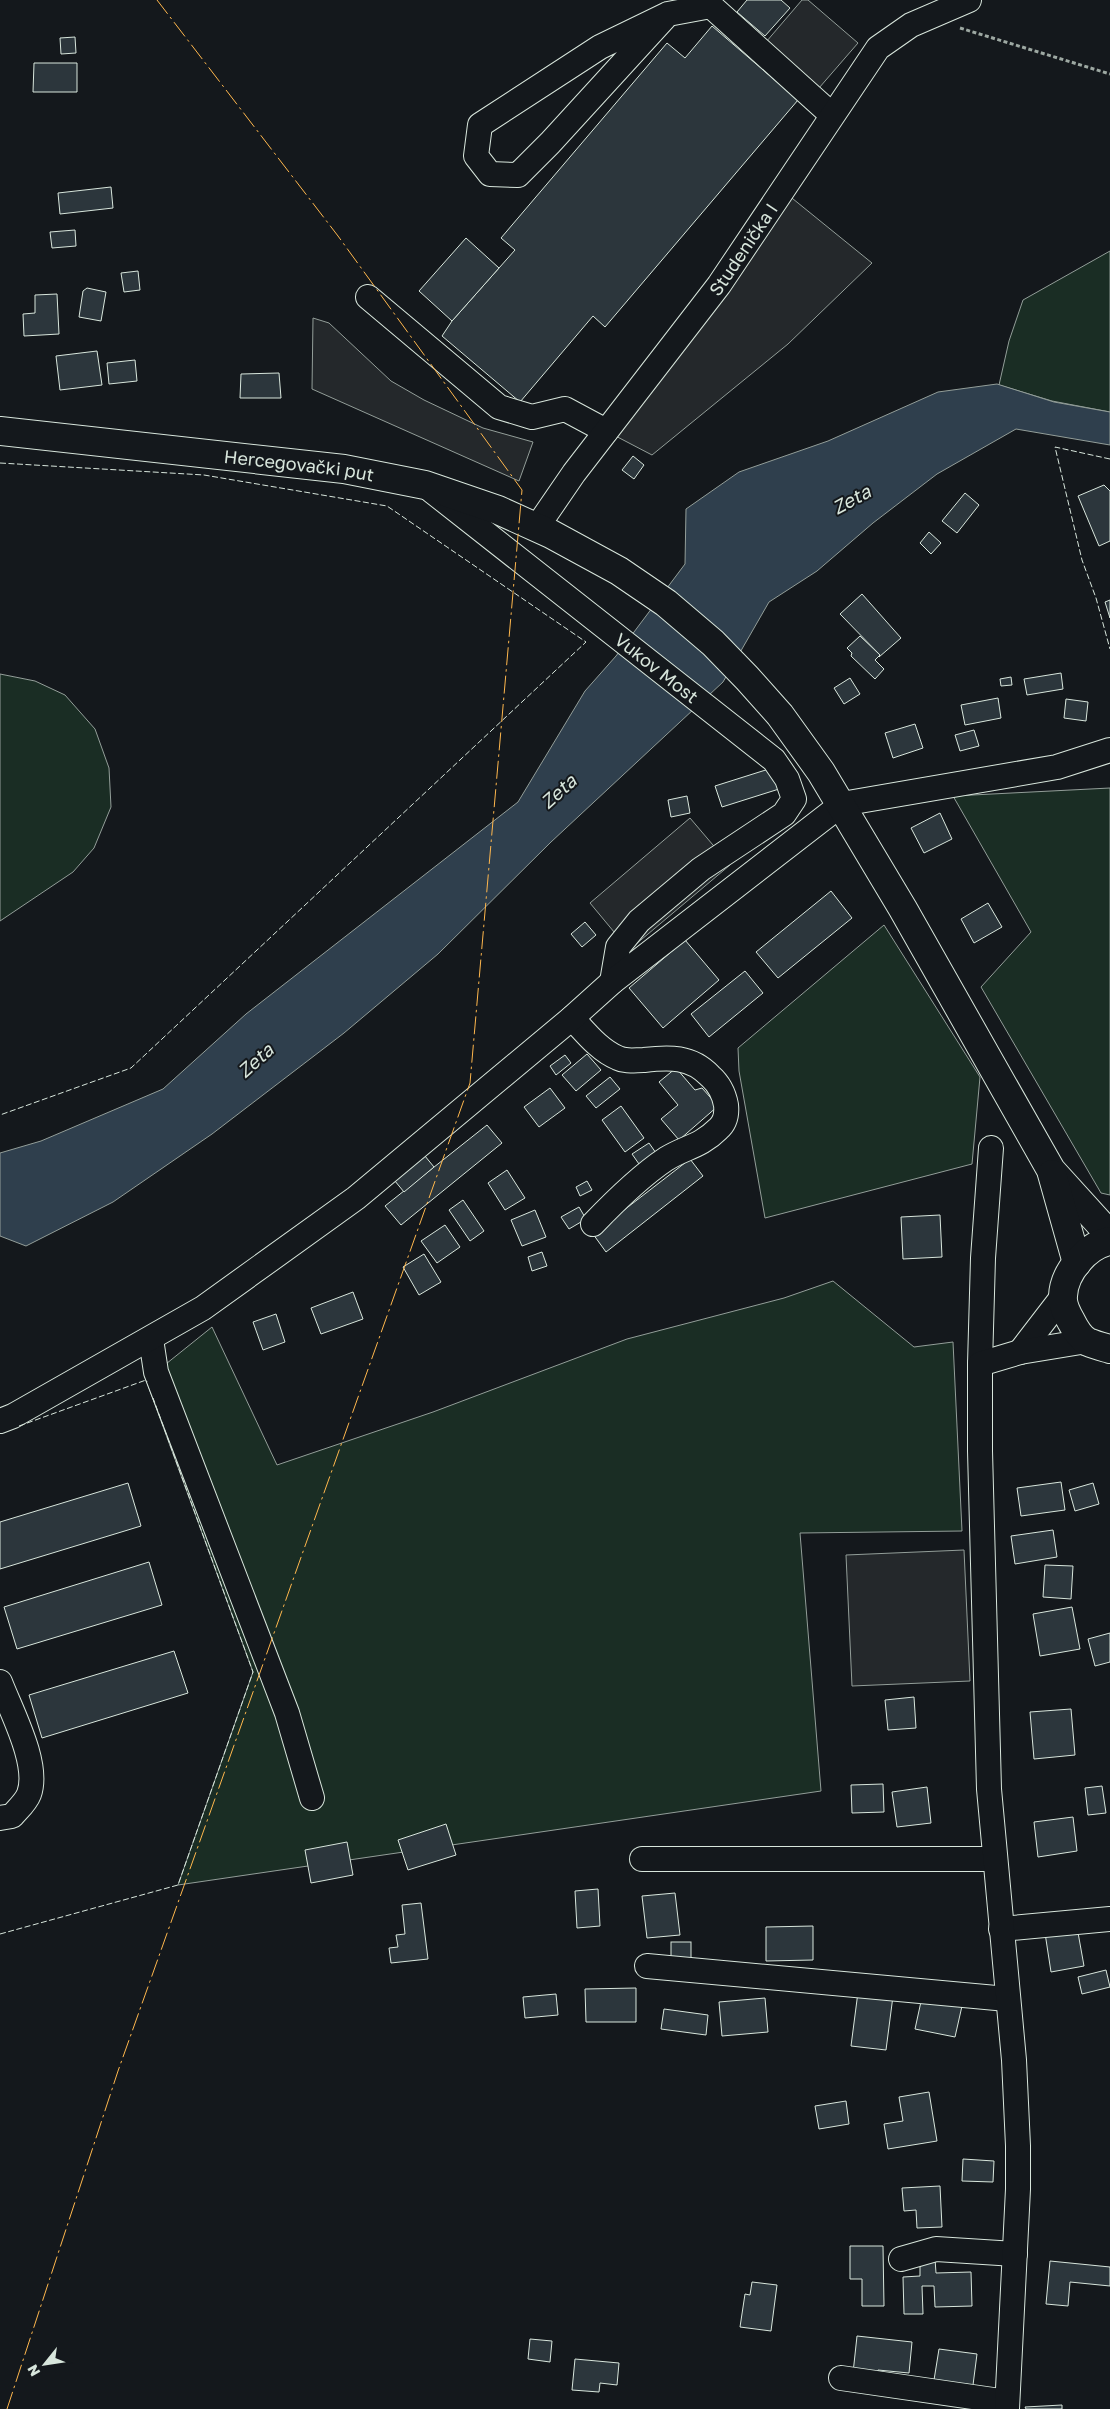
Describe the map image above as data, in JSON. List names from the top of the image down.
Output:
{
  "streets": {
    "main road": ["Hercegovački put"],
    "street": ["Studenička I", "Vukov Most"]
  },
  "crossings": [
    ["Studenička I", "Hercegovački put"],
    ["Hercegovački put", "Vukov Most"]
  ],
  "water": ["Zeta"],
  "north": "bottom left"
}
